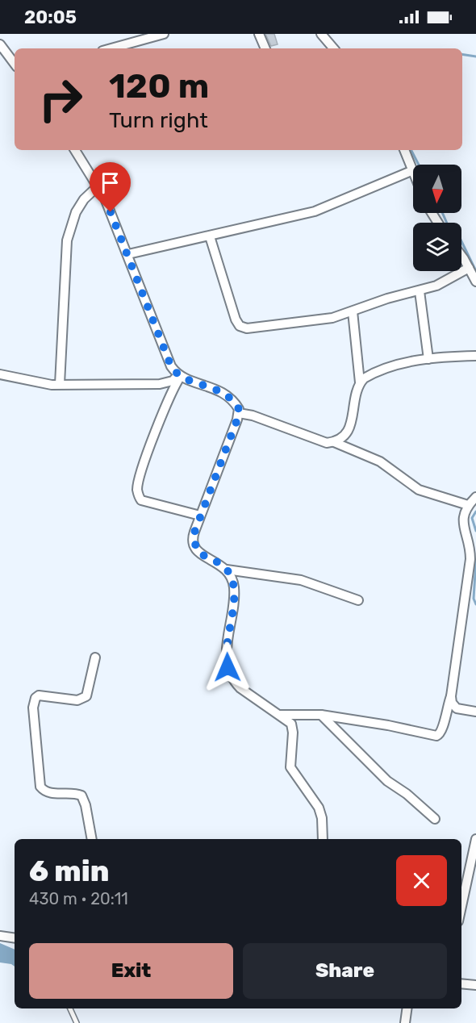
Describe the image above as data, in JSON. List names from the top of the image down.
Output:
{
  "north": "bottom",
  "page": {
    "status": "20:05",
    "turn": ["120 m", "Turn right"],
    "heading": ["6 min", "430 m · 20:11"],
    "buttons": ["Exit", "Share"]
  }
}
